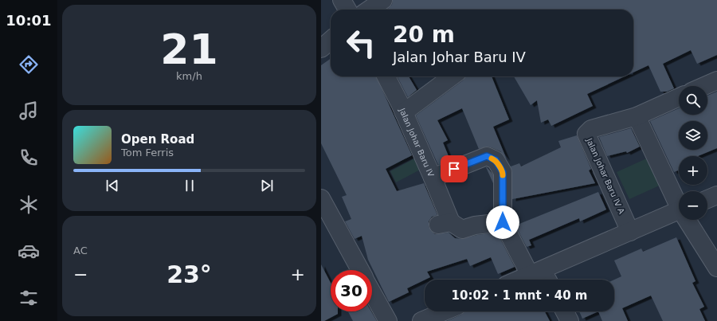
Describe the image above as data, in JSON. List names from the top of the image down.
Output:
{
  "streets": {
    "street": ["Jalan Johar Baru IV", "Jalan Johar Baru IV A"]
  },
  "page": {
    "tabs": "10:01",
    "tile": [
      ["21", "km/h"],
      "AC"
    ],
    "turn": ["20 m", "Jalan Johar Baru IV"],
    "map_buttons": ["+", "−"],
    "song": ["Open Road", "Tom Ferris"],
    "heat": ["−", "23°", "+"],
    "limit": "30",
    "trip": "10:02 · 1 mnt · 40 m"
  }
}
